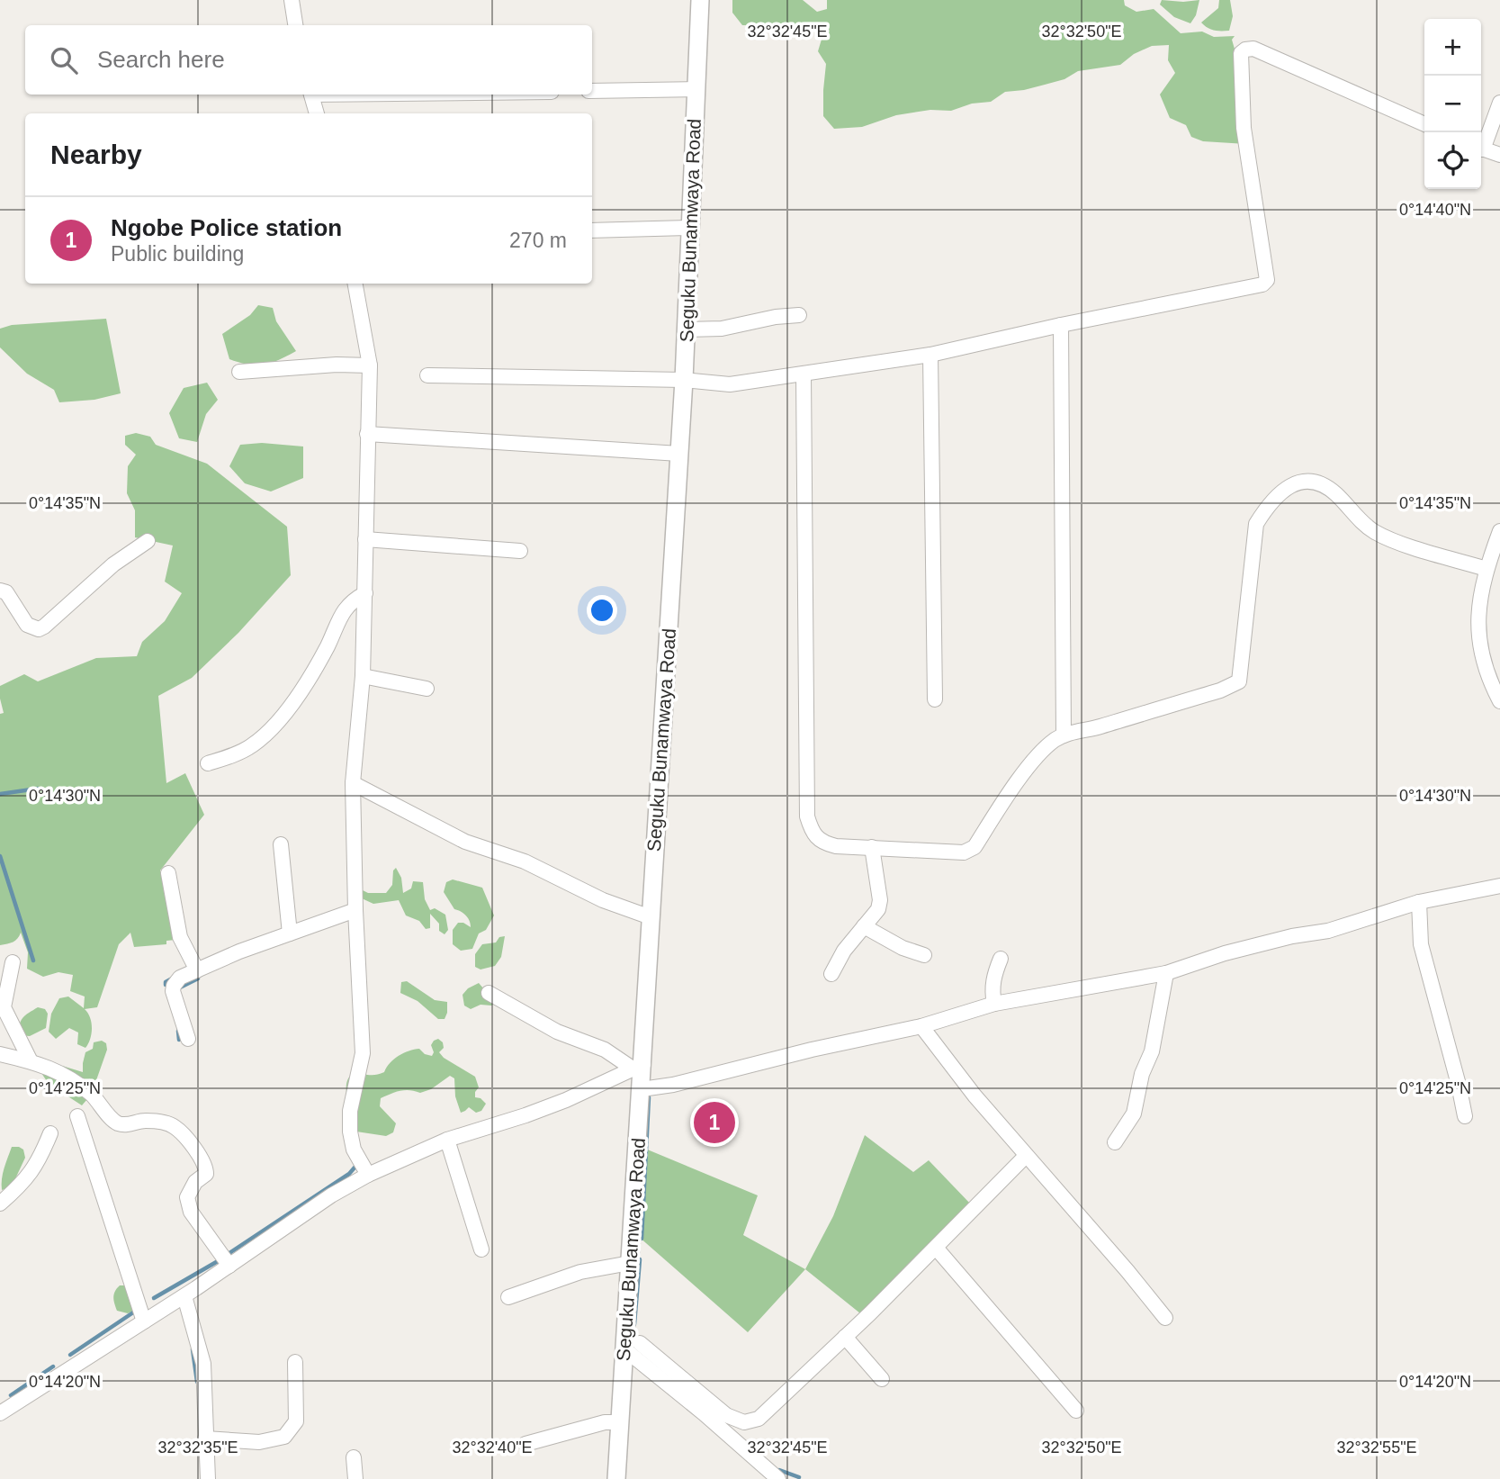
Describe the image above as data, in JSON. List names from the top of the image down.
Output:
{
  "streets": {
    "main road": ["Seguku Bunamwaya Road"]
  },
  "page": {
    "map_buttons": ["+", "−"],
    "search": "Search here",
    "heading": "Nearby",
    "list": [
      {
        "mark": "1",
        "name": "Ngobe Police station",
        "note": "Public building",
        "value": "270 m"
      }
    ],
    "pins": "1"
  },
  "coordinates": [
    "32°32'45\"E",
    "32°32'50\"E",
    "0°14'40\"N",
    "0°14'35\"N",
    "0°14'30\"N",
    "0°14'25\"N",
    "0°14'20\"N",
    "32°32'35\"E",
    "32°32'40\"E",
    "32°32'55\"E"
  ]
}
